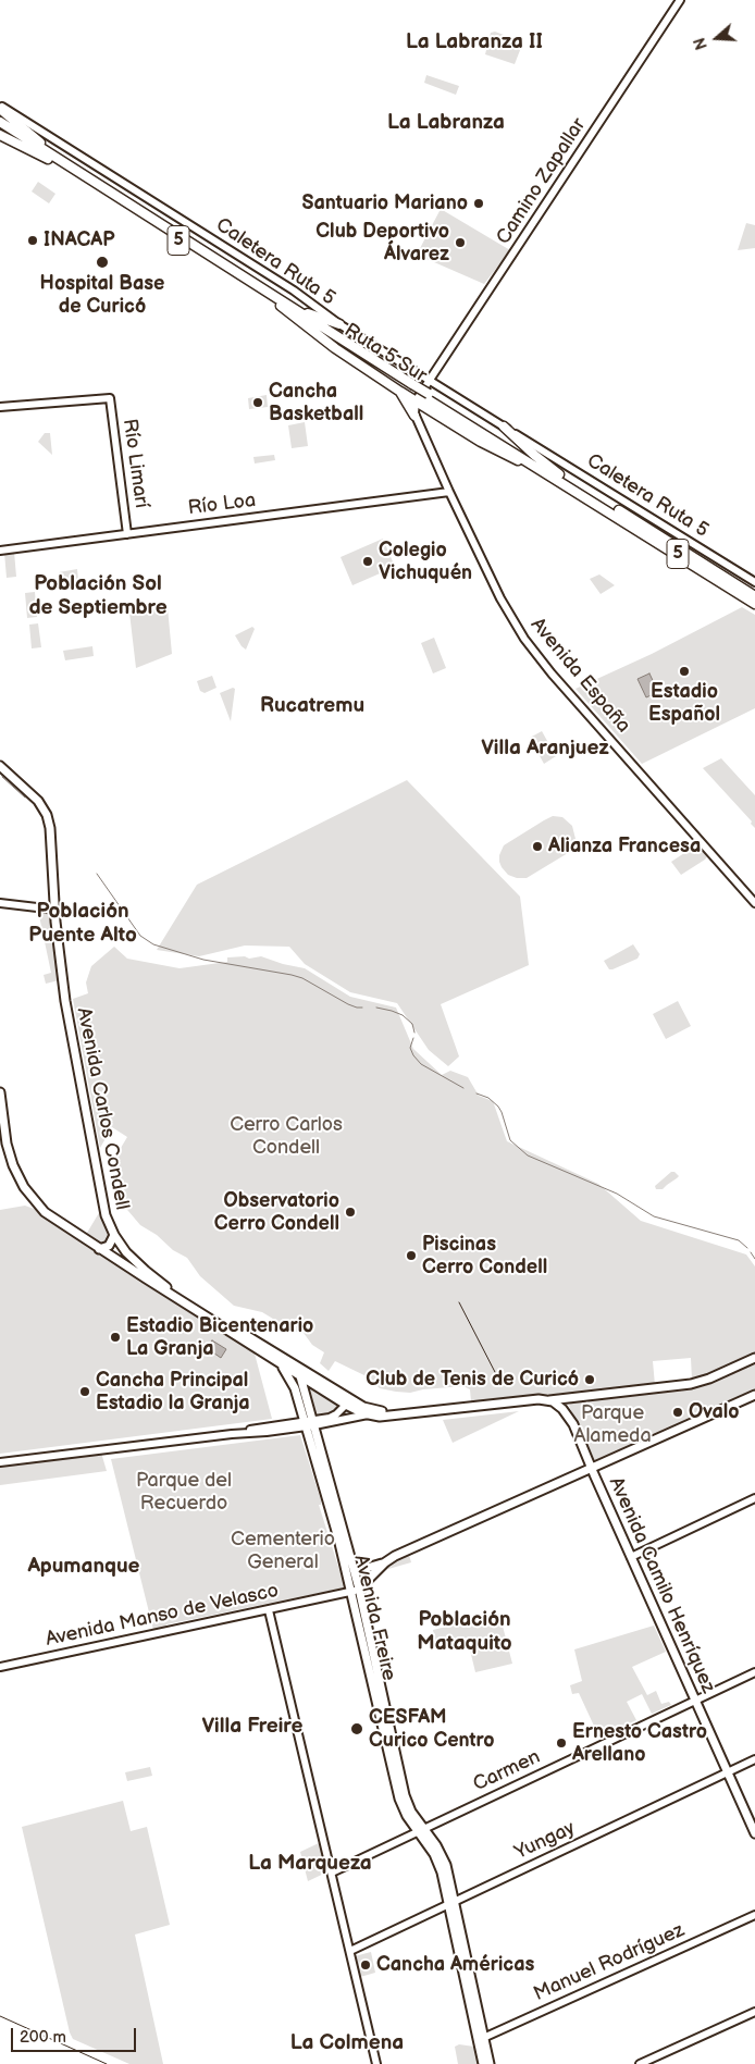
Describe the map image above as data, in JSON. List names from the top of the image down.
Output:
{
  "streets": {
    "highway": ["5", "Ruta 5 Sur"],
    "main road": ["Avenida Carlos Condell", "Avenida Camilo Henríquez", "Avenida Freire"],
    "street": [
      "Camino Zapallar",
      "Caletera Ruta 5",
      "Río Limarí",
      "Río Loa",
      "Avenida España",
      "Avenida Manso de Velasco",
      "Carmen",
      "Yungay",
      "Manuel Rodríguez"
    ]
  },
  "crossings": [
    ["Camino Zapallar", "Caletera Ruta 5"],
    ["Camino Zapallar", "Avenida España"],
    ["Caletera Ruta 5", "Avenida España"],
    ["Río Limarí", "Río Loa"],
    ["Río Loa", "Avenida España"],
    ["Avenida Carlos Condell", "Avenida Freire"],
    ["Avenida Camilo Henríquez", "Carmen"],
    ["Avenida Camilo Henríquez", "Yungay"],
    ["Avenida Manso de Velasco", "Avenida Freire"],
    ["Avenida Freire", "Carmen"],
    ["Avenida Freire", "Yungay"],
    ["Avenida Freire", "Manuel Rodríguez"]
  ],
  "districts": [
    "La Labranza II",
    "La Labranza",
    "Población Sol de Septiembre",
    "Rucatremu",
    "Villa Aranjuez",
    "Población Puente Alto",
    "Apumanque",
    "Población Mataquito",
    "Villa Freire",
    "La Marqueza",
    "La Colmena"
  ],
  "parks": [
    "Cerro Carlos Condell",
    "Parque Alameda",
    "Parque del Recuerdo",
    "Cementerio General"
  ],
  "places": [
    "Santuario Mariano",
    "INACAP",
    "Club Deportivo Álvarez",
    "Hospital Base de Curicó",
    "Cancha Basketball",
    "Colegio Vichuquén",
    "Estadio Español",
    "Alianza Francesa",
    "Observatorio Cerro Condell",
    "Piscinas Cerro Condell",
    "Estadio Bicentenario La Granja",
    "Club de Tenis de Curicó",
    "Cancha Principal Estadio la Granja",
    "Ovalo",
    "CESFAM Curico Centro",
    "Ernesto Castro Arellano",
    "Cancha Américas"
  ],
  "scale_bar": "200 m",
  "north": "left"
}
